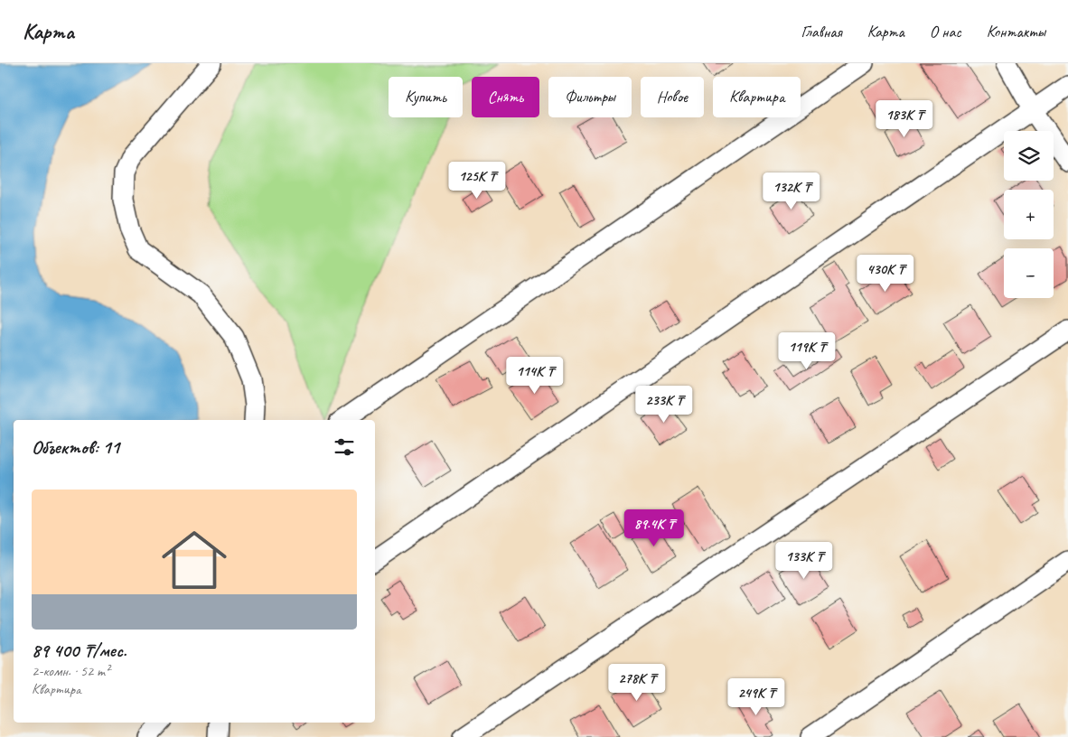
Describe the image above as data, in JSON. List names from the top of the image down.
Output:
{
  "page": {
    "header": "Карта",
    "nav": [
      "Главная",
      "Карта",
      "О нас",
      "Контакты"
    ],
    "chip": [
      "Купить",
      "Снять",
      "Фильтры",
      "Новое",
      "Квартира"
    ],
    "price": [
      "183K ₸",
      "125K ₸",
      "132K ₸",
      "430K ₸",
      "119K ₸",
      "114K ₸",
      "233K ₸",
      "89.4K ₸",
      "133K ₸",
      "278K ₸",
      "249K ₸"
    ],
    "map_buttons": ["+", "−"],
    "heading": "Объектов: 11",
    "list": [
      {
        "name": "89 400 ₸/мес.",
        "note": "2-комн. · 52 m² · Квартира"
      }
    ]
  }
}
